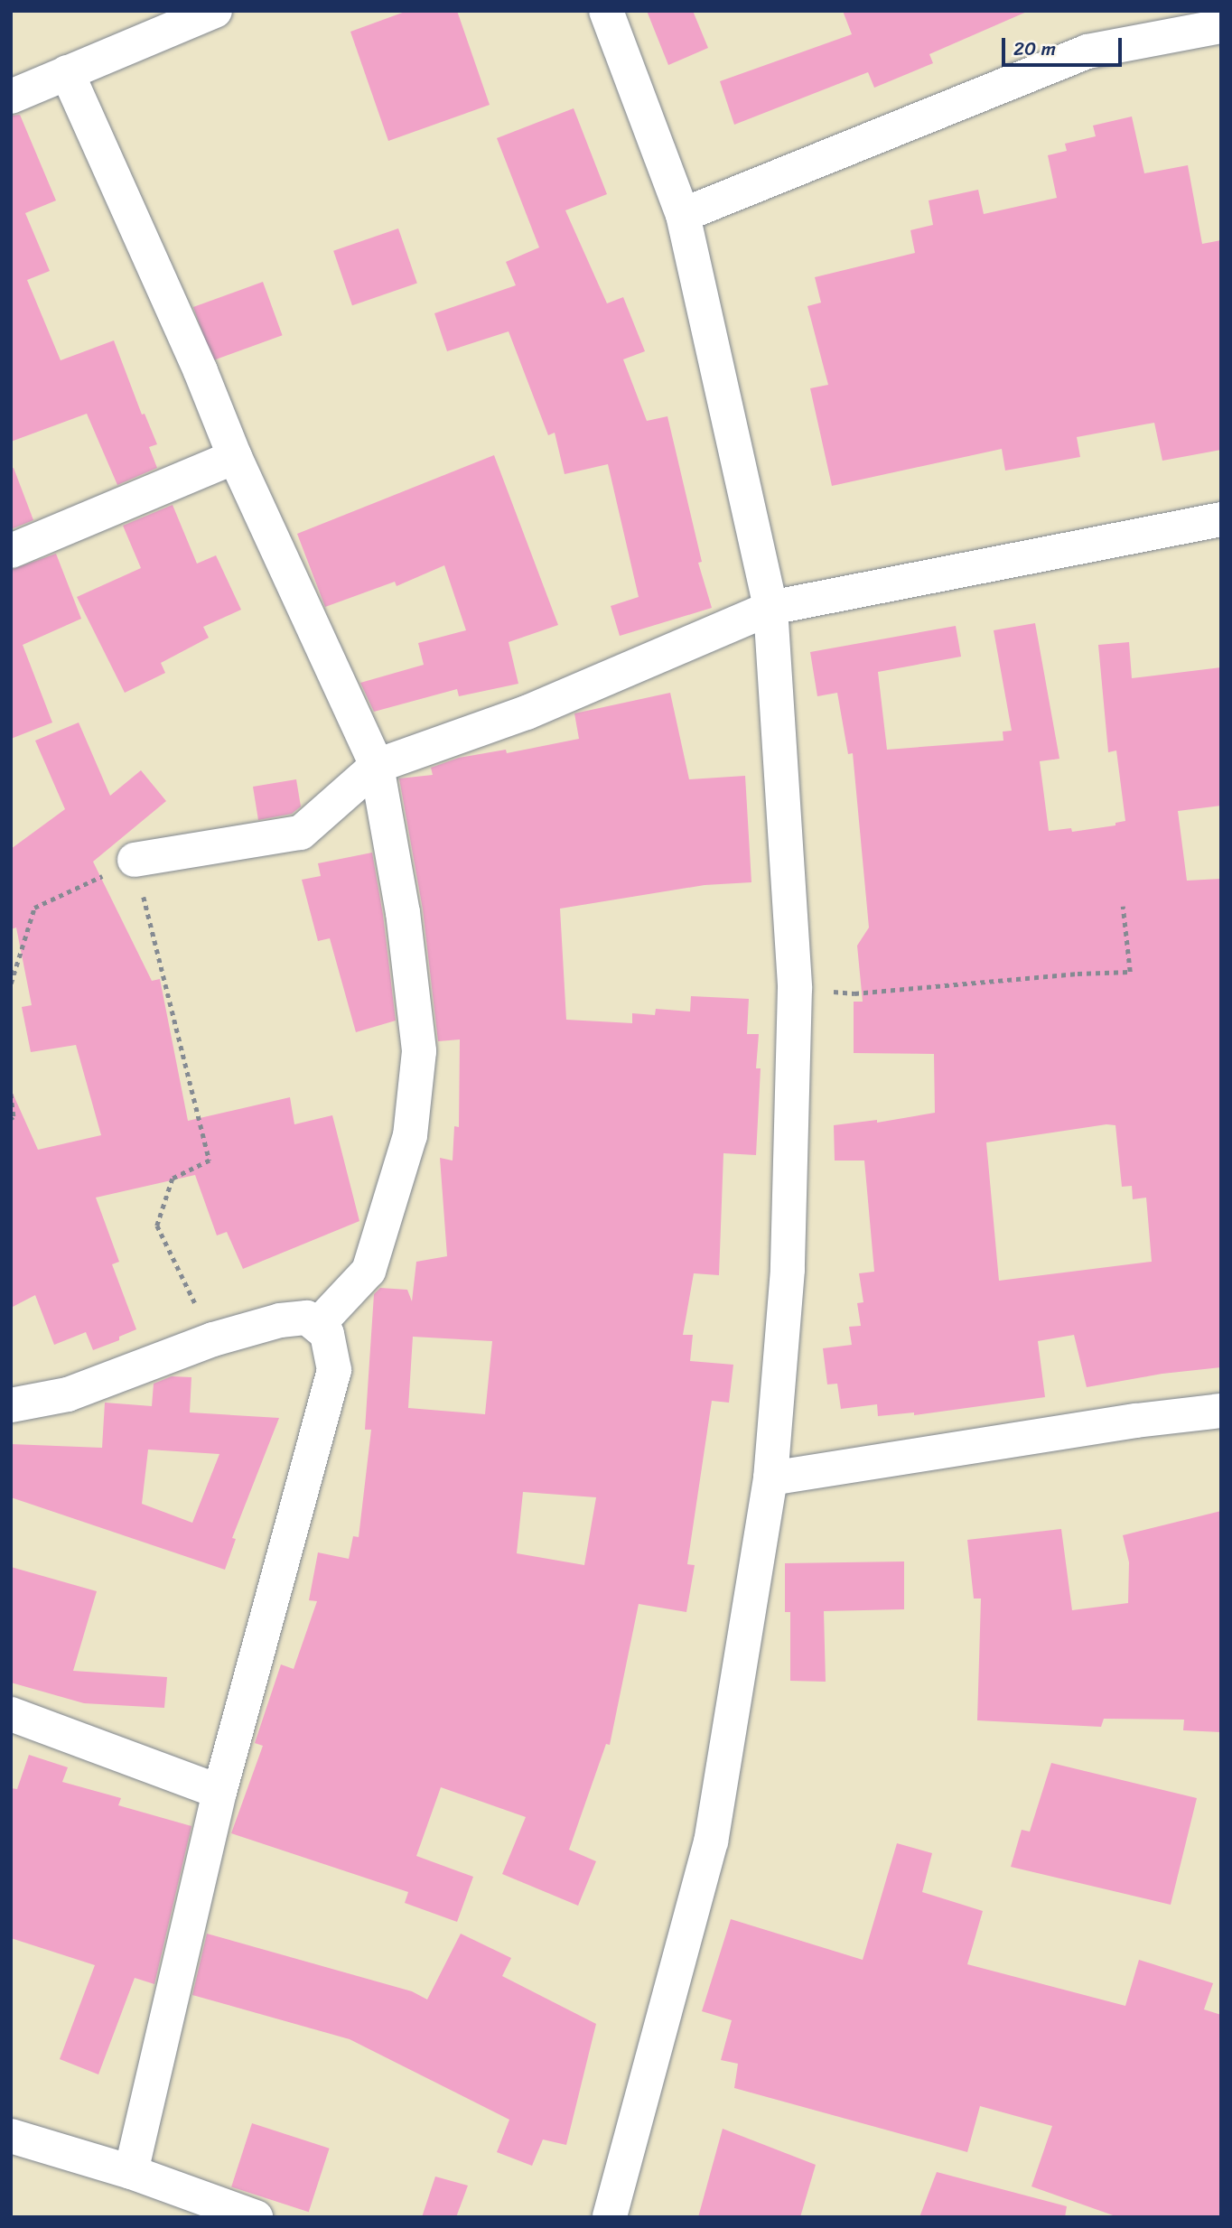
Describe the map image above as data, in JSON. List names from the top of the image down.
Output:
{
  "scale_bar": "20 m"
}
